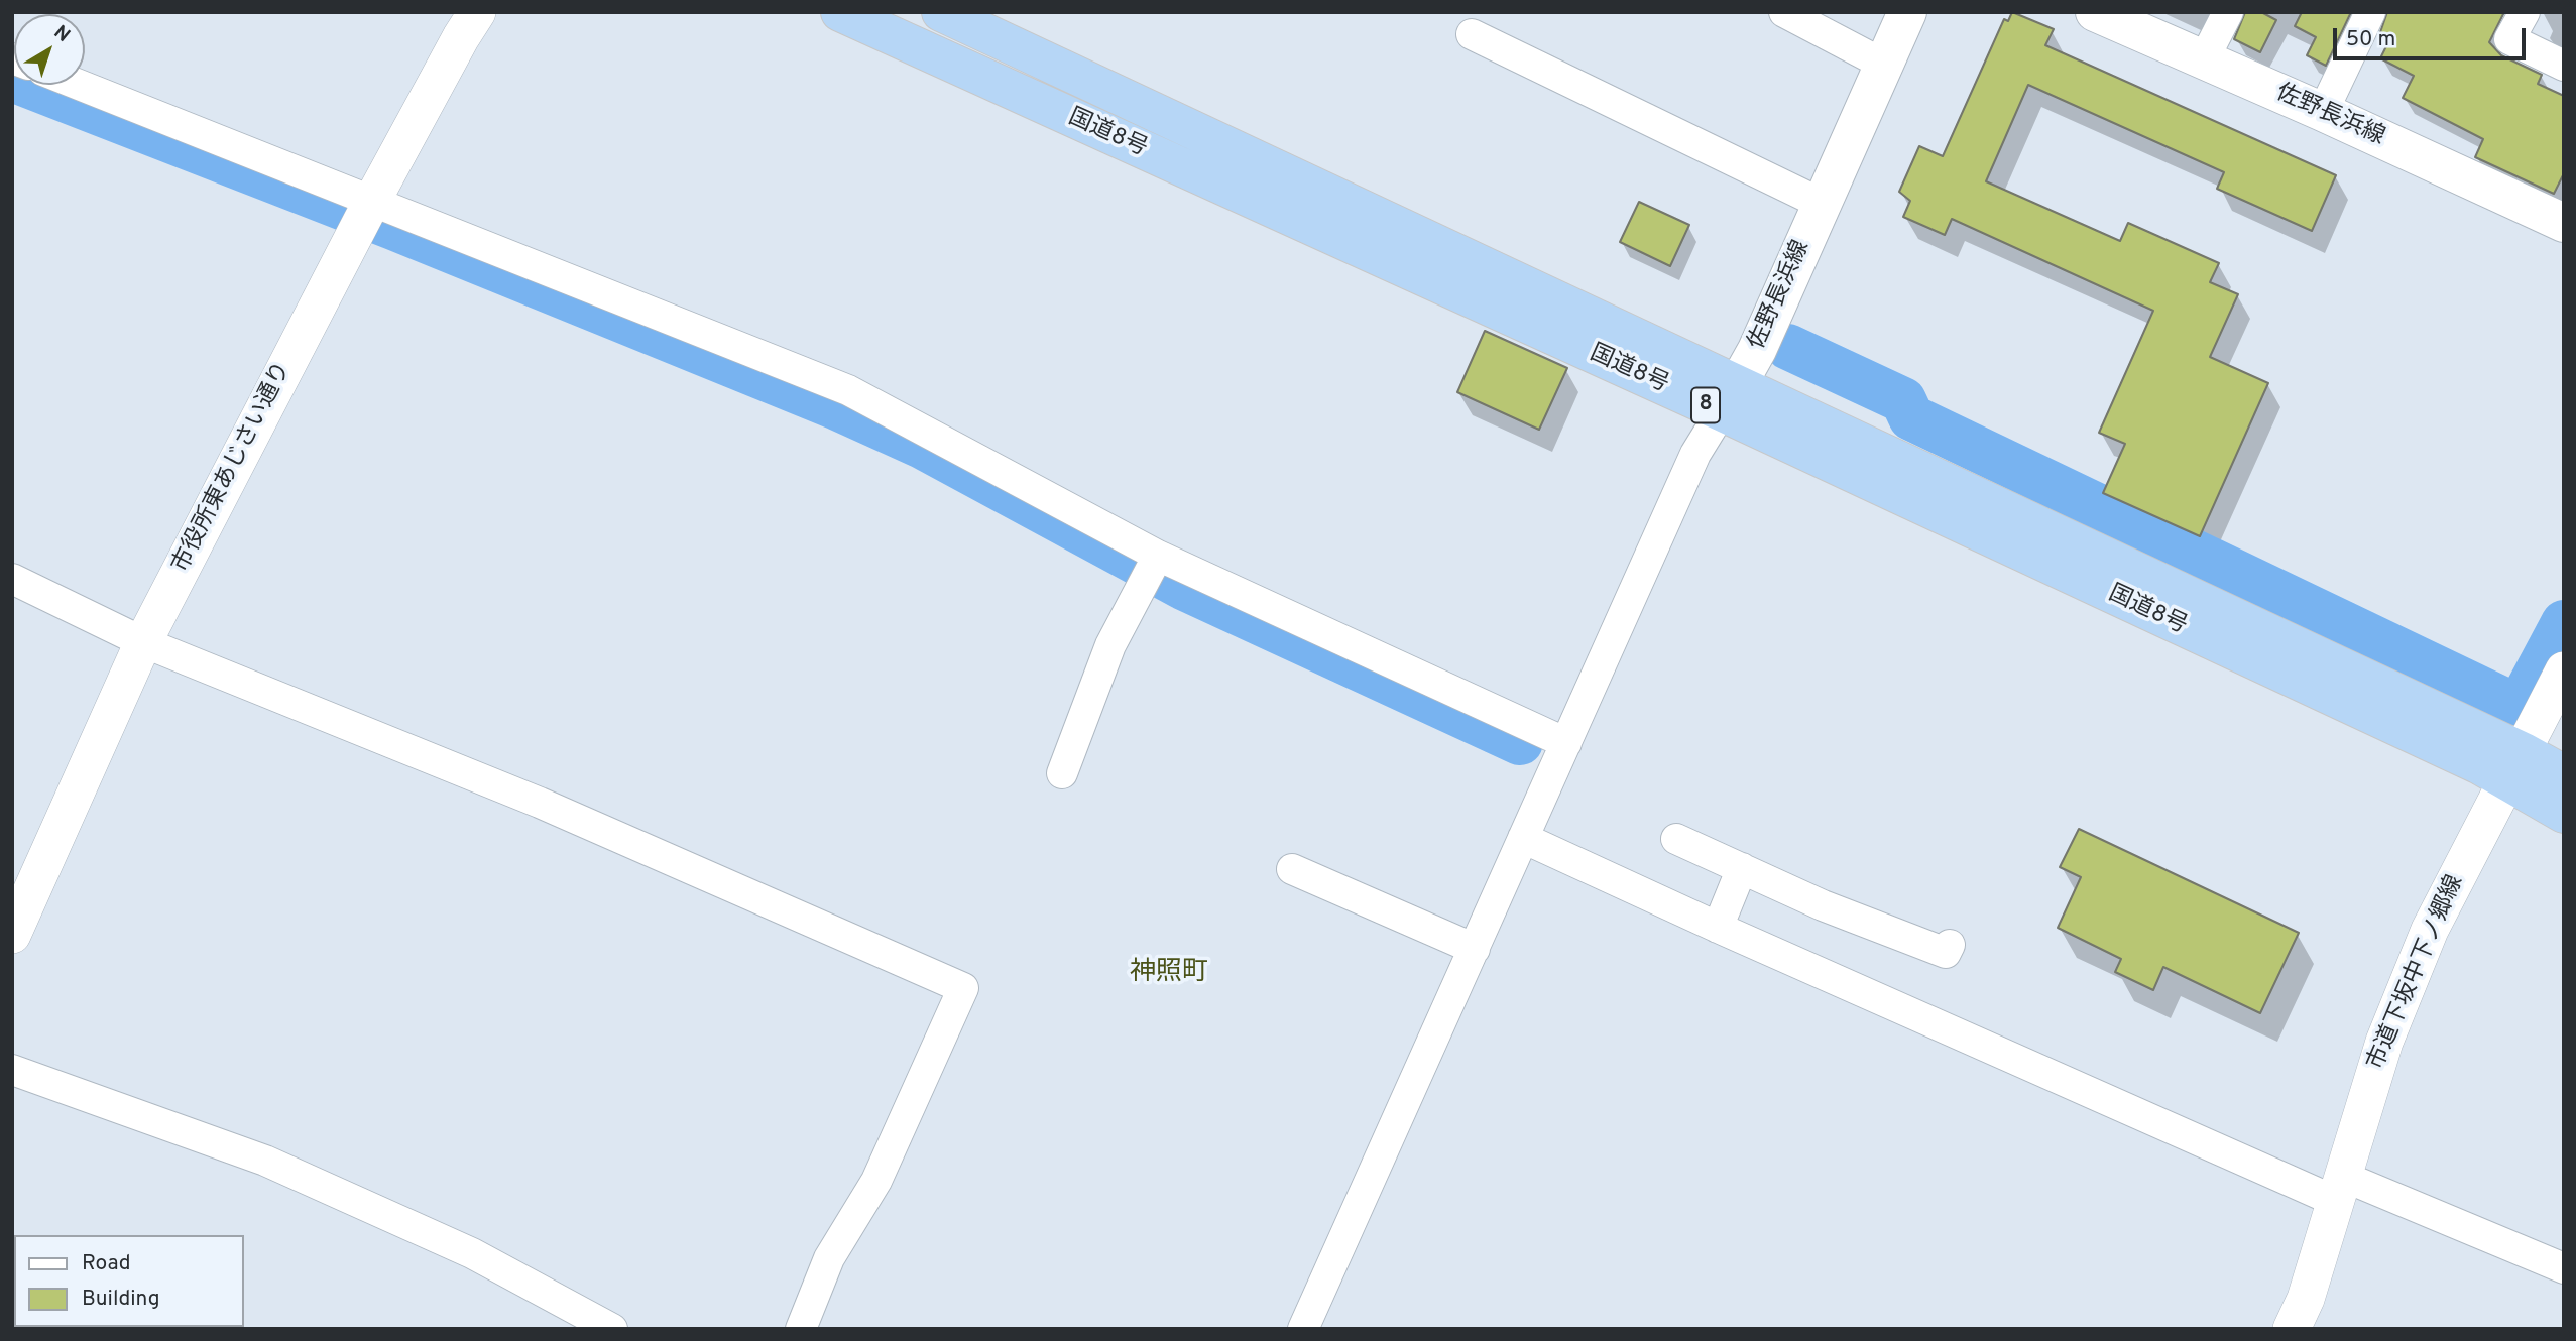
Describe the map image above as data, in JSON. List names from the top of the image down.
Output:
{
  "streets": {
    "highway": ["国道8号", "8"],
    "main road": ["佐野長浜線"],
    "street": ["市役所東あじさい通り", "市道下坂中下ノ郷線"]
  },
  "crossings": [
    ["佐野長浜線", "国道8号"],
    ["国道8号", "市道下坂中下ノ郷線"]
  ],
  "districts": ["神照町"],
  "legend": ["Road", "Building"],
  "scale_bar": "50 m",
  "north": "top right"
}
